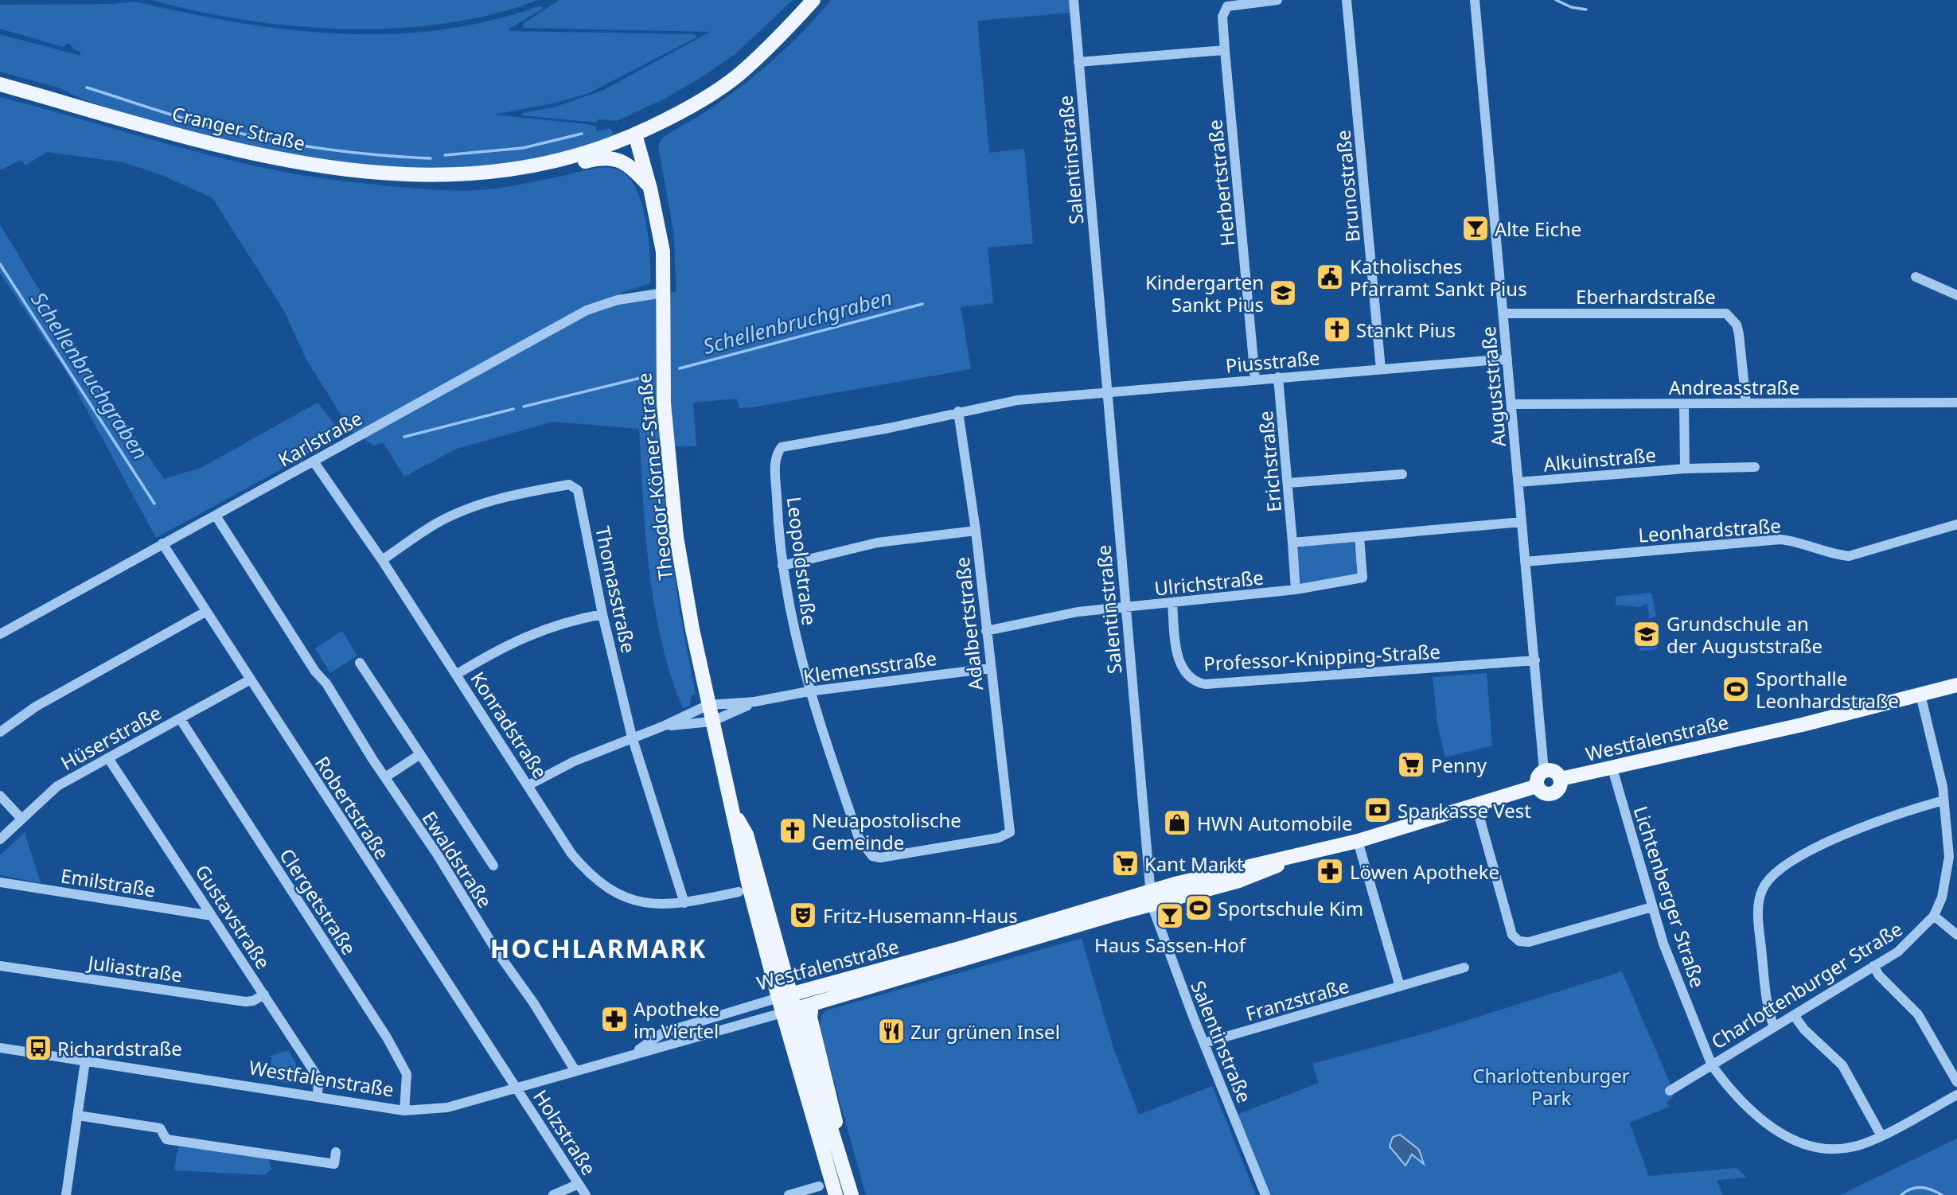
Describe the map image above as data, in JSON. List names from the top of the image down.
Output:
{
  "streets": {
    "main road": ["Cranger Straße", "Theodor-Körner-Straße", "Westfalenstraße"],
    "street": [
      "Salentinstraße",
      "Herbertstraße",
      "Brunostraße",
      "Eberhardstraße",
      "Piusstraße",
      "Auguststraße",
      "Andreasstraße",
      "Karlstraße",
      "Alkuinstraße",
      "Erichstraße",
      "Leonhardstraße",
      "Leopoldstraße",
      "Ulrichstraße",
      "Thomasstraße",
      "Adalbertstraße",
      "Professor-Knipping-Straße",
      "Klemensstraße",
      "Konradstraße",
      "Hüserstraße",
      "Robertstraße",
      "Ewaldstraße",
      "Emilstraße",
      "Lichtenberger Straße",
      "Clergetstraße",
      "Gustavstraße",
      "Juliastraße",
      "Charlottenburger Straße",
      "Franzstraße",
      "Holzstraße"
    ]
  },
  "crossings": [
    ["Cranger Straße", "Theodor-Körner-Straße"],
    ["Salentinstraße", "Piusstraße"],
    ["Salentinstraße", "Leopoldstraße"],
    ["Salentinstraße", "Ulrichstraße"],
    ["Salentinstraße", "Westfalenstraße"],
    ["Salentinstraße", "Franzstraße"],
    ["Herbertstraße", "Piusstraße"],
    ["Brunostraße", "Piusstraße"],
    ["Eberhardstraße", "Auguststraße"],
    ["Eberhardstraße", "Andreasstraße"],
    ["Piusstraße", "Auguststraße"],
    ["Piusstraße", "Erichstraße"],
    ["Piusstraße", "Leopoldstraße"],
    ["Auguststraße", "Andreasstraße"],
    ["Auguststraße", "Alkuinstraße"],
    ["Auguststraße", "Leonhardstraße"],
    ["Auguststraße", "Professor-Knipping-Straße"],
    ["Auguststraße", "Westfalenstraße"],
    ["Andreasstraße", "Alkuinstraße"],
    ["Karlstraße", "Theodor-Körner-Straße"],
    ["Karlstraße", "Konradstraße"],
    ["Karlstraße", "Robertstraße"],
    ["Karlstraße", "Ewaldstraße"],
    ["Theodor-Körner-Straße", "Klemensstraße"],
    ["Theodor-Körner-Straße", "Westfalenstraße"],
    ["Leopoldstraße", "Adalbertstraße"],
    ["Leopoldstraße", "Klemensstraße"],
    ["Ulrichstraße", "Adalbertstraße"],
    ["Ulrichstraße", "Professor-Knipping-Straße"],
    ["Thomasstraße", "Konradstraße"],
    ["Adalbertstraße", "Klemensstraße"],
    ["Hüserstraße", "Robertstraße"],
    ["Hüserstraße", "Clergetstraße"],
    ["Hüserstraße", "Gustavstraße"],
    ["Westfalenstraße", "Robertstraße"],
    ["Westfalenstraße", "Ewaldstraße"],
    ["Westfalenstraße", "Lichtenberger Straße"],
    ["Westfalenstraße", "Clergetstraße"],
    ["Westfalenstraße", "Gustavstraße"],
    ["Westfalenstraße", "Charlottenburger Straße"],
    ["Westfalenstraße", "Holzstraße"],
    ["Robertstraße", "Holzstraße"],
    ["Emilstraße", "Gustavstraße"],
    ["Lichtenberger Straße", "Charlottenburger Straße"],
    ["Gustavstraße", "Juliastraße"]
  ],
  "districts": ["HOCHLARMARK"],
  "water": ["Schellenbruchgraben"],
  "parks": ["Charlottenburger Park"],
  "places": {
    "bar": ["Alte Eiche", "Haus Sassen-Hof"],
    "public building": ["Katholisches Pfarramt Sankt Pius"],
    "school or university": ["Kindergarten Sankt Pius", "Grundschule an der Auguststraße"],
    "church": ["Stankt Pius", "Neuapostolische Gemeinde"],
    "sports": ["Sporthalle Leonhardstraße", "Sportschule Kim"],
    "supermarket": ["Penny", "Kant Markt"],
    "bank": ["Sparkasse Vest"],
    "shop": ["HWN Automobile"],
    "pharmacy": ["Löwen Apotheke", "Apotheke im Viertel"],
    "theatre": ["Fritz-Husemann-Haus"],
    "restaurant": ["Zur grünen Insel"],
    "bus stop": ["Richardstraße"]
  }
}
